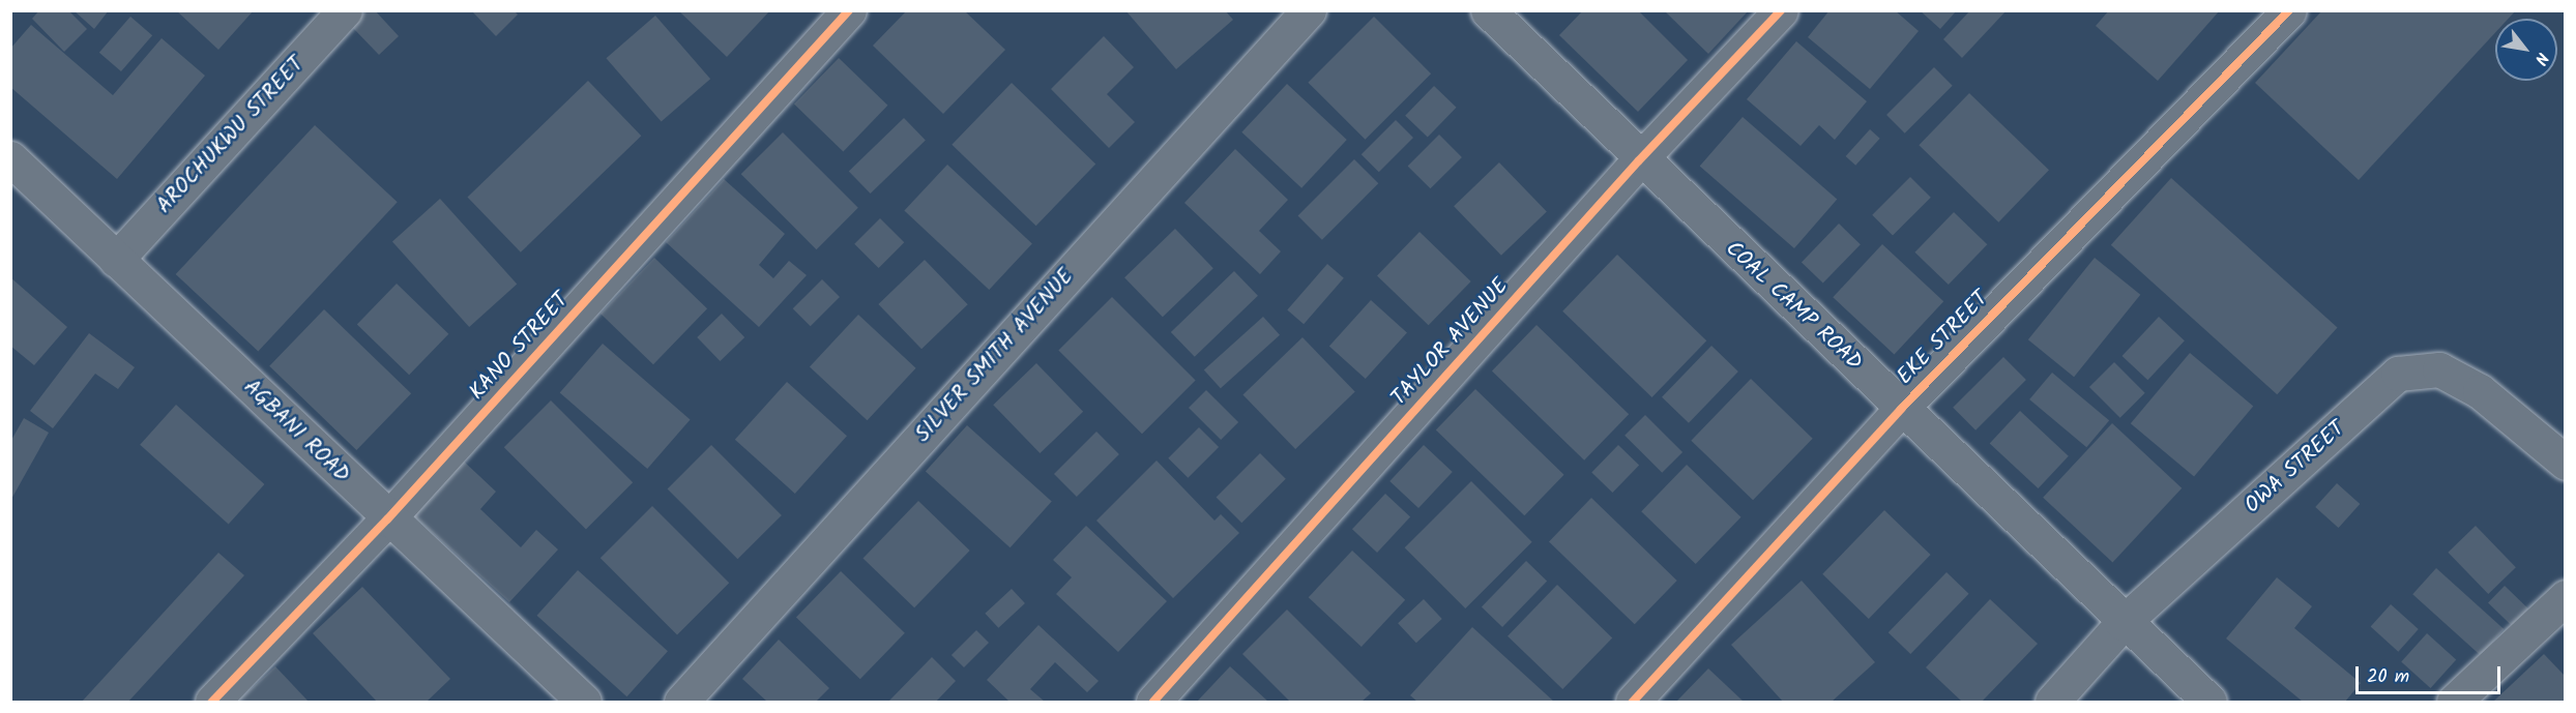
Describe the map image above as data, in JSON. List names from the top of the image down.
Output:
{
  "streets": {
    "street": [
      "AROCHUKWU STREET",
      "COAL CAMP ROAD",
      "EKE STREET",
      "TAYLOR AVENUE",
      "KANO STREET",
      "SILVER SMITH AVENUE",
      "AGBANI ROAD",
      "OWA STREET"
    ]
  },
  "crossings": [
    ["AROCHUKWU STREET", "AGBANI ROAD"],
    ["COAL CAMP ROAD", "EKE STREET"],
    ["COAL CAMP ROAD", "TAYLOR AVENUE"],
    ["COAL CAMP ROAD", "OWA STREET"],
    ["KANO STREET", "AGBANI ROAD"]
  ],
  "scale_bar": "20 m",
  "north": "bottom right"
}
